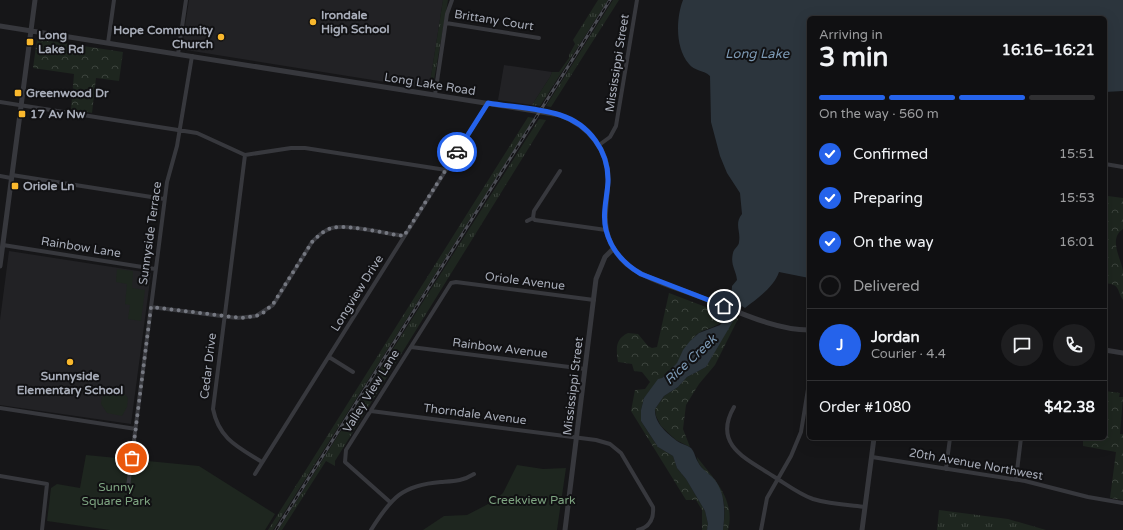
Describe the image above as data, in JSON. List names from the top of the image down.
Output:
{
  "streets": {
    "street": [
      "Brittany Court",
      "Mississippi Street",
      "Long Lake Road",
      "Sunnyside Terrace",
      "Rainbow Lane",
      "Oriole Avenue",
      "Longview Drive",
      "Rainbow Avenue",
      "Cedar Drive",
      "Valley View Lane",
      "Thorndale Avenue",
      "20th Avenue Northwest"
    ]
  },
  "crossings": [
    ["Mississippi Street", "Long Lake Road"],
    ["Mississippi Street", "Oriole Avenue"],
    ["Mississippi Street", "Rainbow Avenue"],
    ["Mississippi Street", "Thorndale Avenue"],
    ["Long Lake Road", "Sunnyside Terrace"],
    ["Long Lake Road", "Longview Drive"],
    ["Sunnyside Terrace", "Rainbow Lane"],
    ["Oriole Avenue", "Valley View Lane"],
    ["Longview Drive", "Cedar Drive"],
    ["Rainbow Avenue", "Valley View Lane"],
    ["Valley View Lane", "Thorndale Avenue"]
  ],
  "water": ["Long Lake", "Rice Creek"],
  "parks": ["Sunny Square Park", "Creekview Park"],
  "places": {
    "other": ["Irondale High School", "Hope Community Church", "Sunnyside Elementary School"],
    "transit": [
      "Long Lake Rd",
      "Greenwood Dr",
      "17 Av Nw",
      "Oriole Ln"
    ]
  },
  "page": {
    "heading": ["3 min", "Arriving in", "16:16–16:21"],
    "panel": [
      "Jordan",
      "Courier · 4.4",
      "Order #1080",
      "$42.38"
    ],
    "bar": "On the way · 560 m",
    "list": [
      ["Confirmed", "15:51"],
      ["Preparing", "15:53"],
      ["On the way", "16:01"],
      "Delivered"
    ],
    "round": "J"
  }
}
